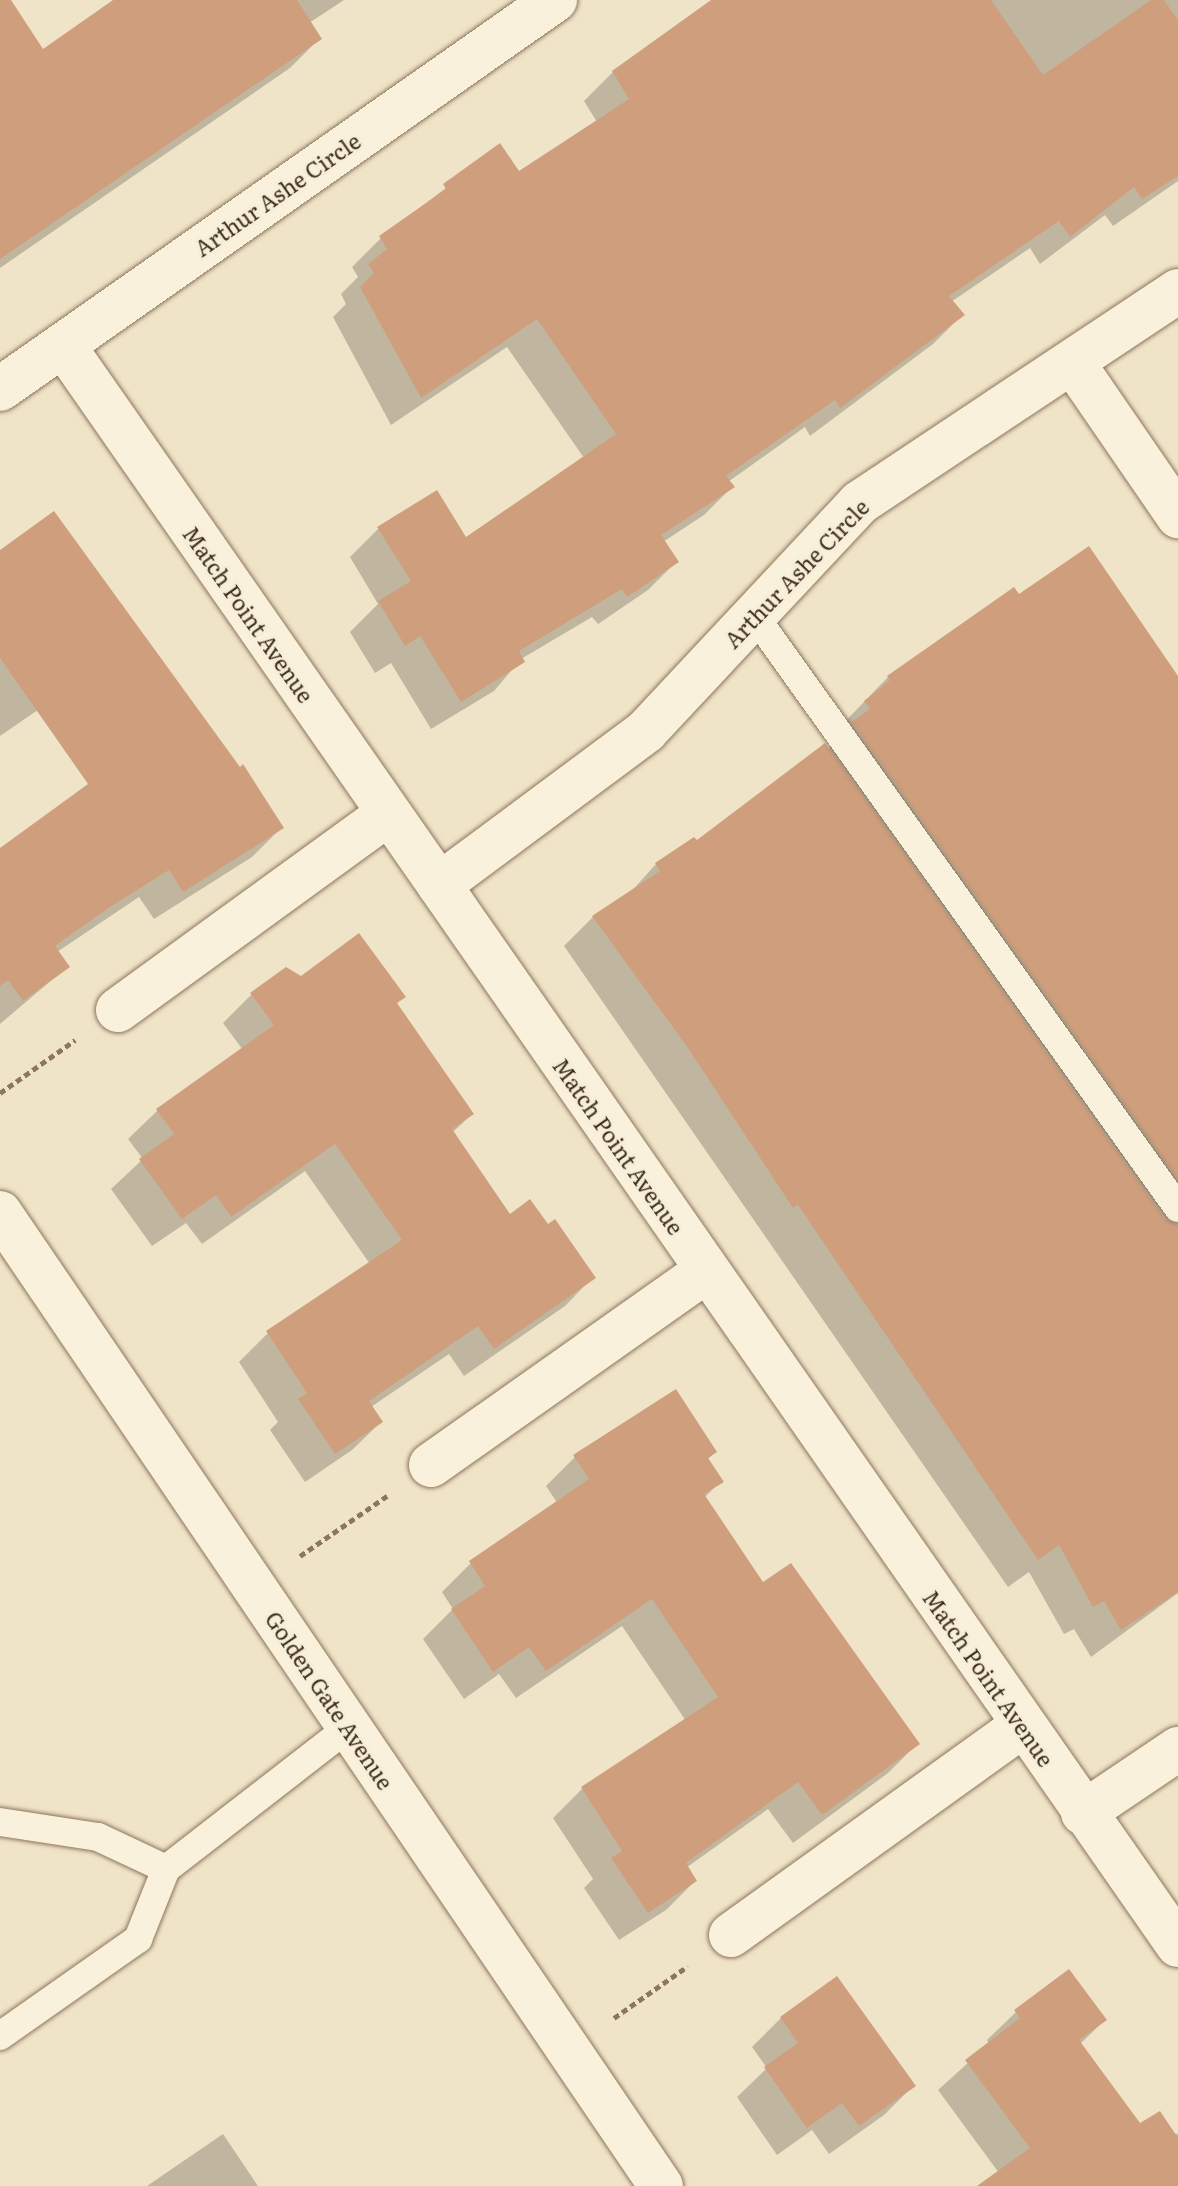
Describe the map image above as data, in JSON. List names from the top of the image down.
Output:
{
  "streets": {
    "street": ["Arthur Ashe Circle", "Match Point Avenue", "Golden Gate Avenue"]
  },
  "crossings": [
    ["Arthur Ashe Circle", "Match Point Avenue"]
  ]
}
